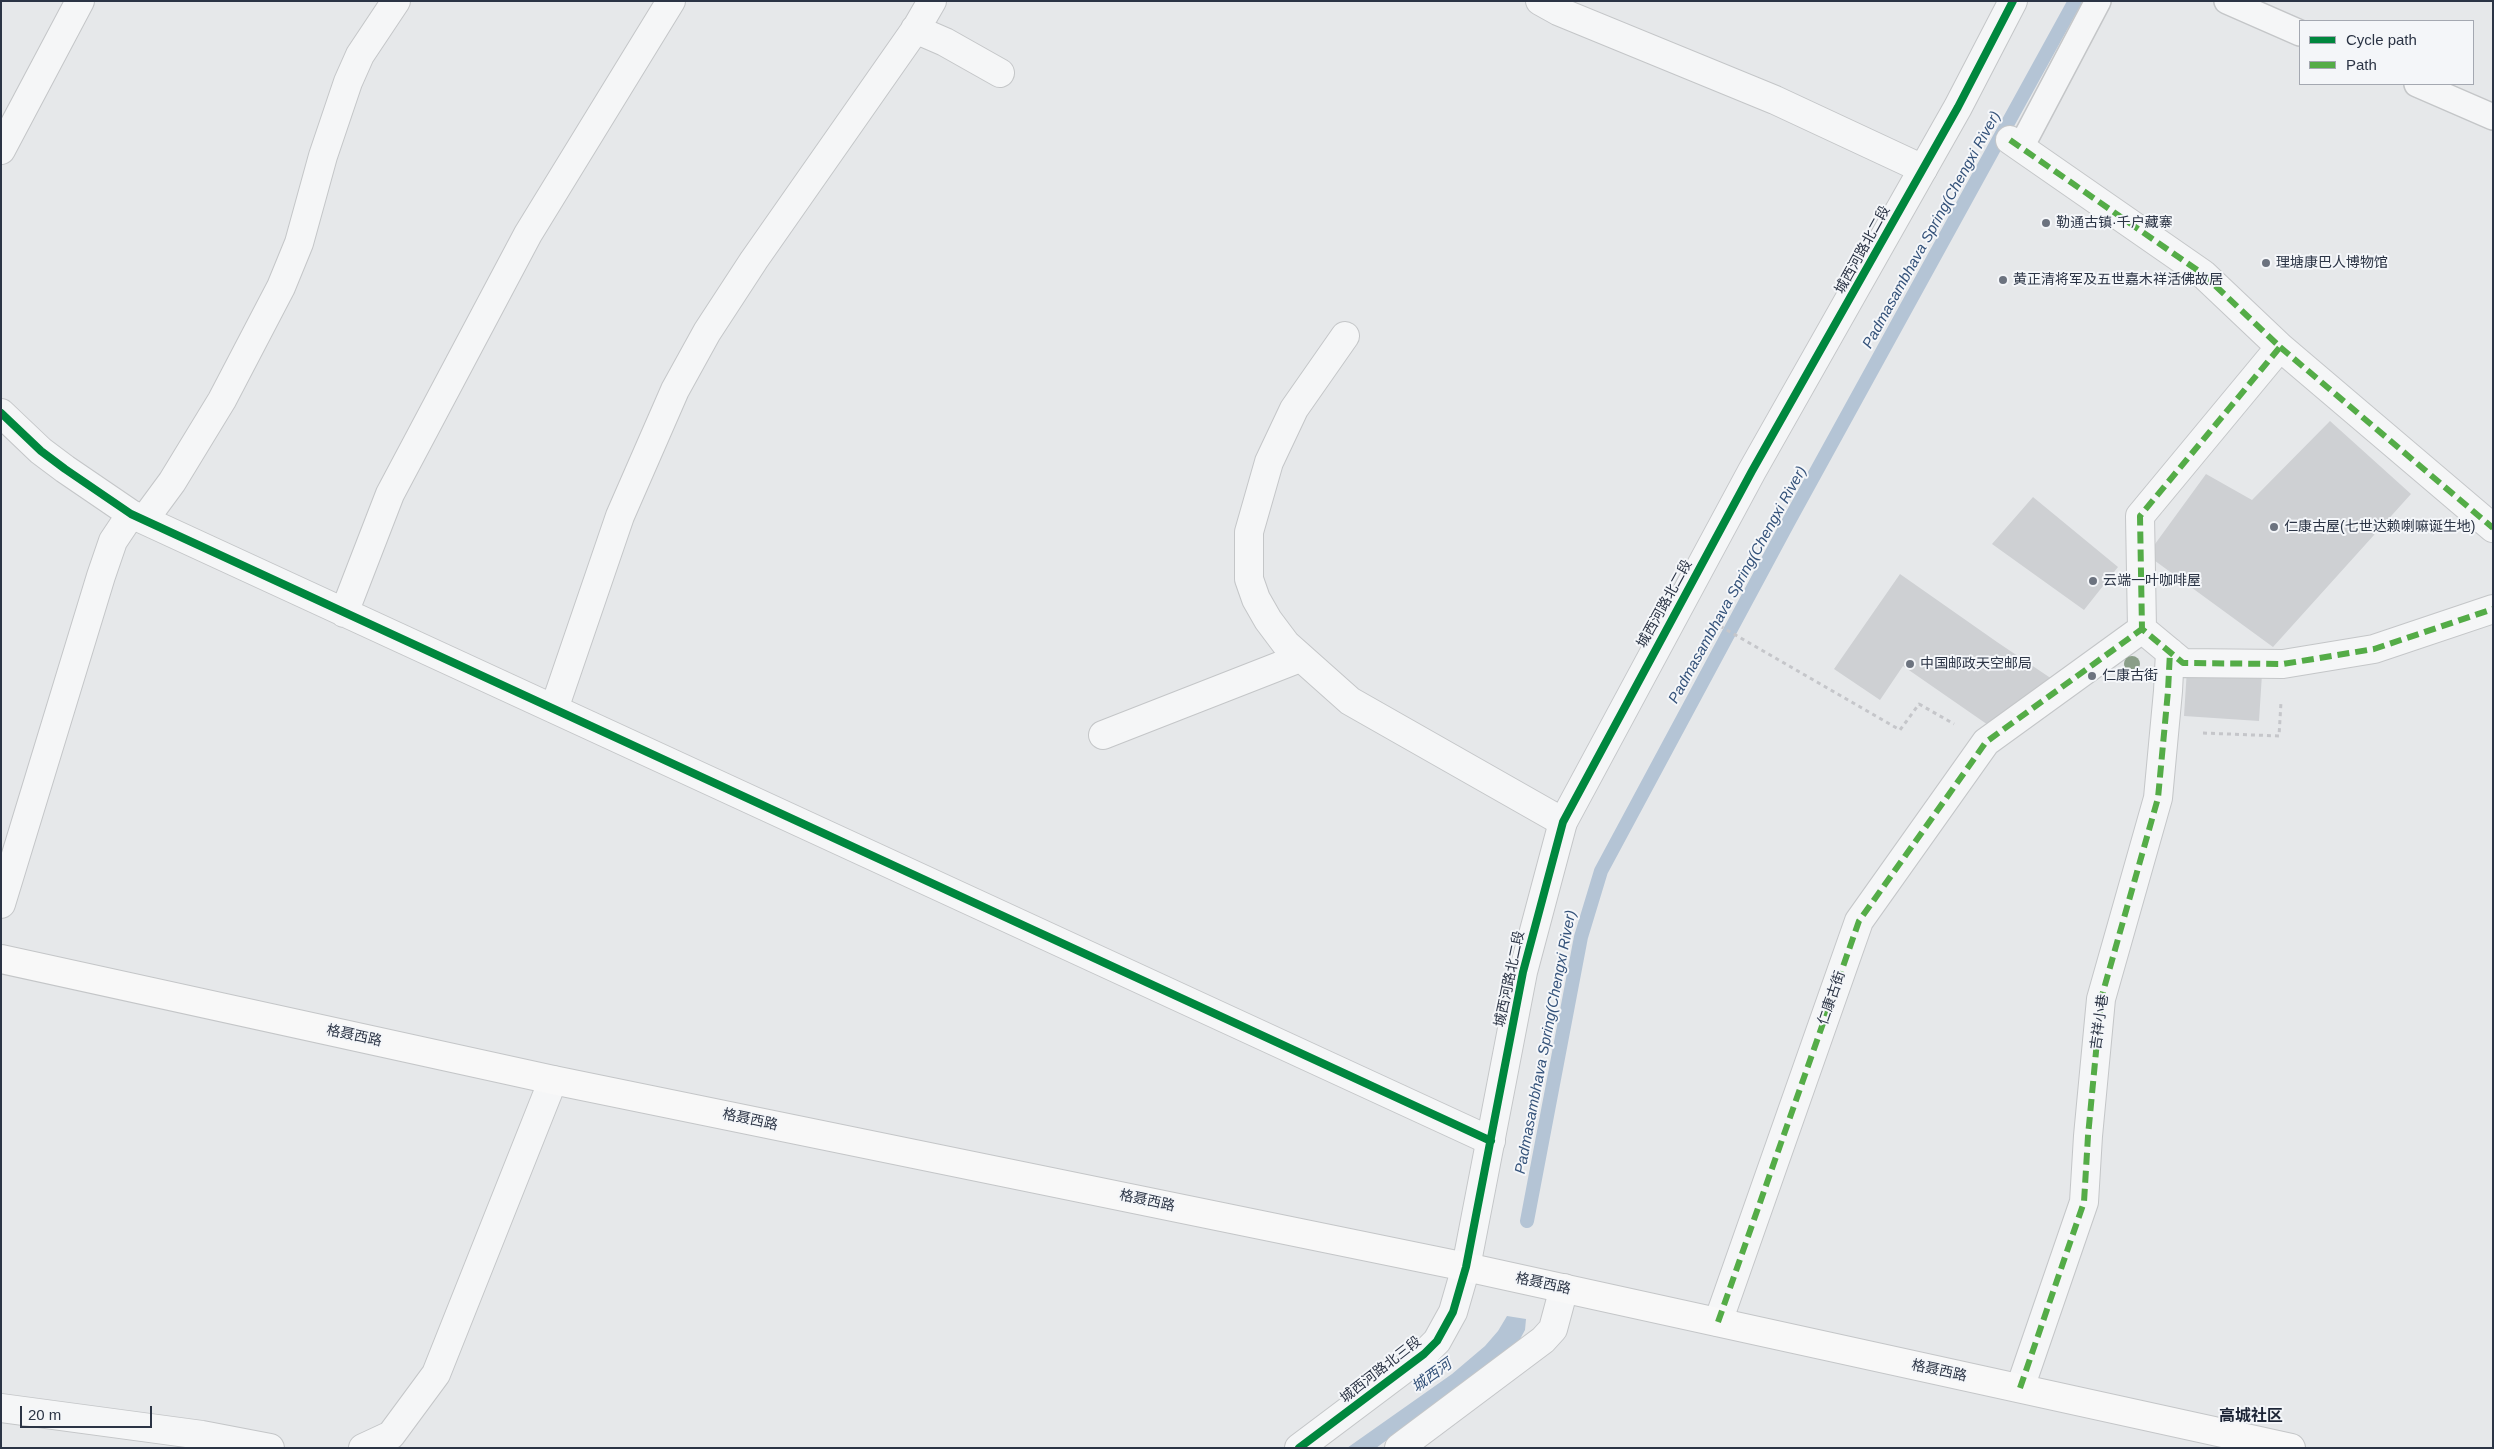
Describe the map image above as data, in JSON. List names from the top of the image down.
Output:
{
  "streets": {
    "main road": ["格聂西路"],
    "street": [
      "城西河路北二段",
      "仁康古街",
      "吉祥小巷",
      "城西河路北三段"
    ]
  },
  "crossings": [
    ["城西河路北二段", "格聂西路"],
    ["城西河路北二段", "城西河路北三段"],
    ["仁康古街", "格聂西路"],
    ["吉祥小巷", "格聂西路"],
    ["格聂西路", "城西河路北三段"]
  ],
  "districts": ["高城社区"],
  "water": ["Padmasambhava Spring(Chengxi River)", "城西河"],
  "places": [
    "勒通古镇·千户藏寨",
    "理塘康巴人博物馆",
    "黄正清将军及五世嘉木祥活佛故居",
    "仁康古屋(七世达赖喇嘛诞生地)",
    "云端一叶咖啡屋",
    "中国邮政天空邮局",
    "仁康古街"
  ],
  "legend": ["Cycle path", "Path"],
  "scale_bar": "20 m"
}
